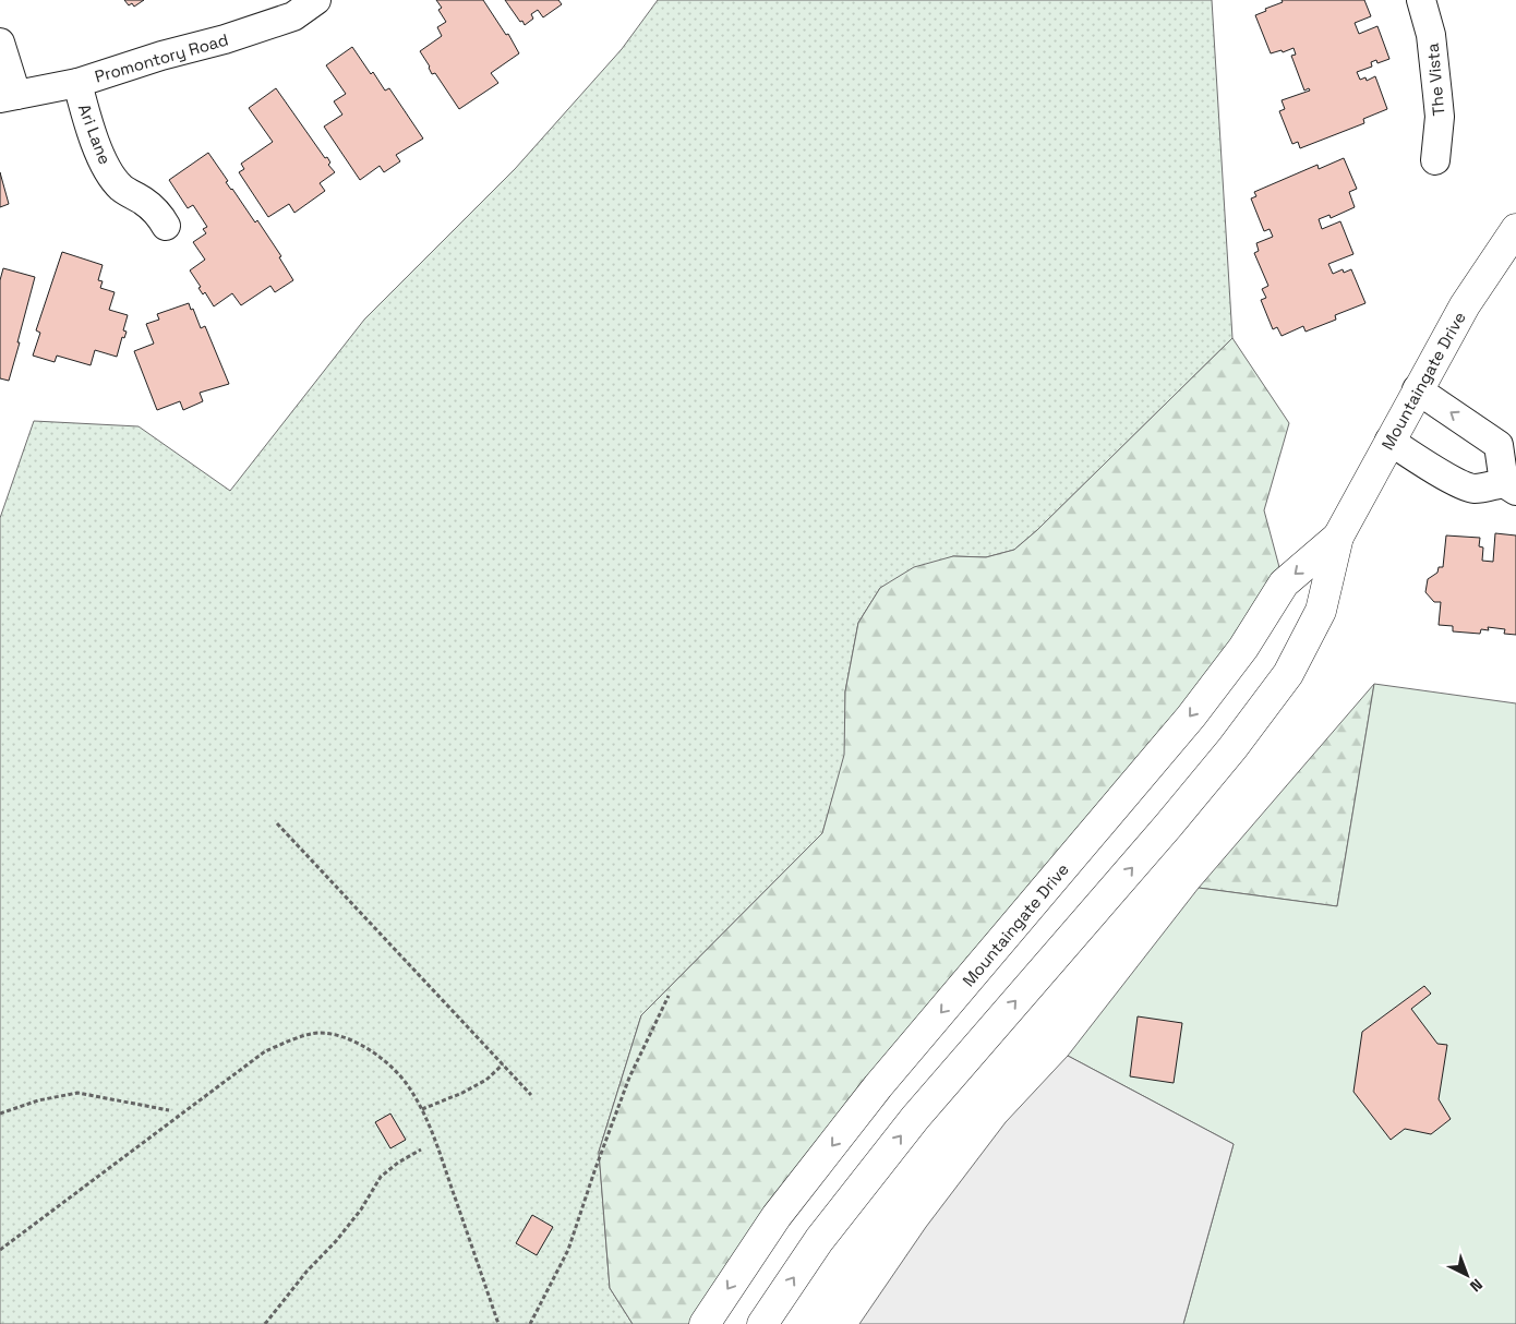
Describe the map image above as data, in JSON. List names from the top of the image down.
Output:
{
  "streets": {
    "street": [
      "Promontory Road",
      "The Vista",
      "Ari Lane",
      "Mountaingate Drive"
    ]
  },
  "crossings": [
    ["Promontory Road", "Ari Lane"]
  ],
  "north": "bottom right"
}
